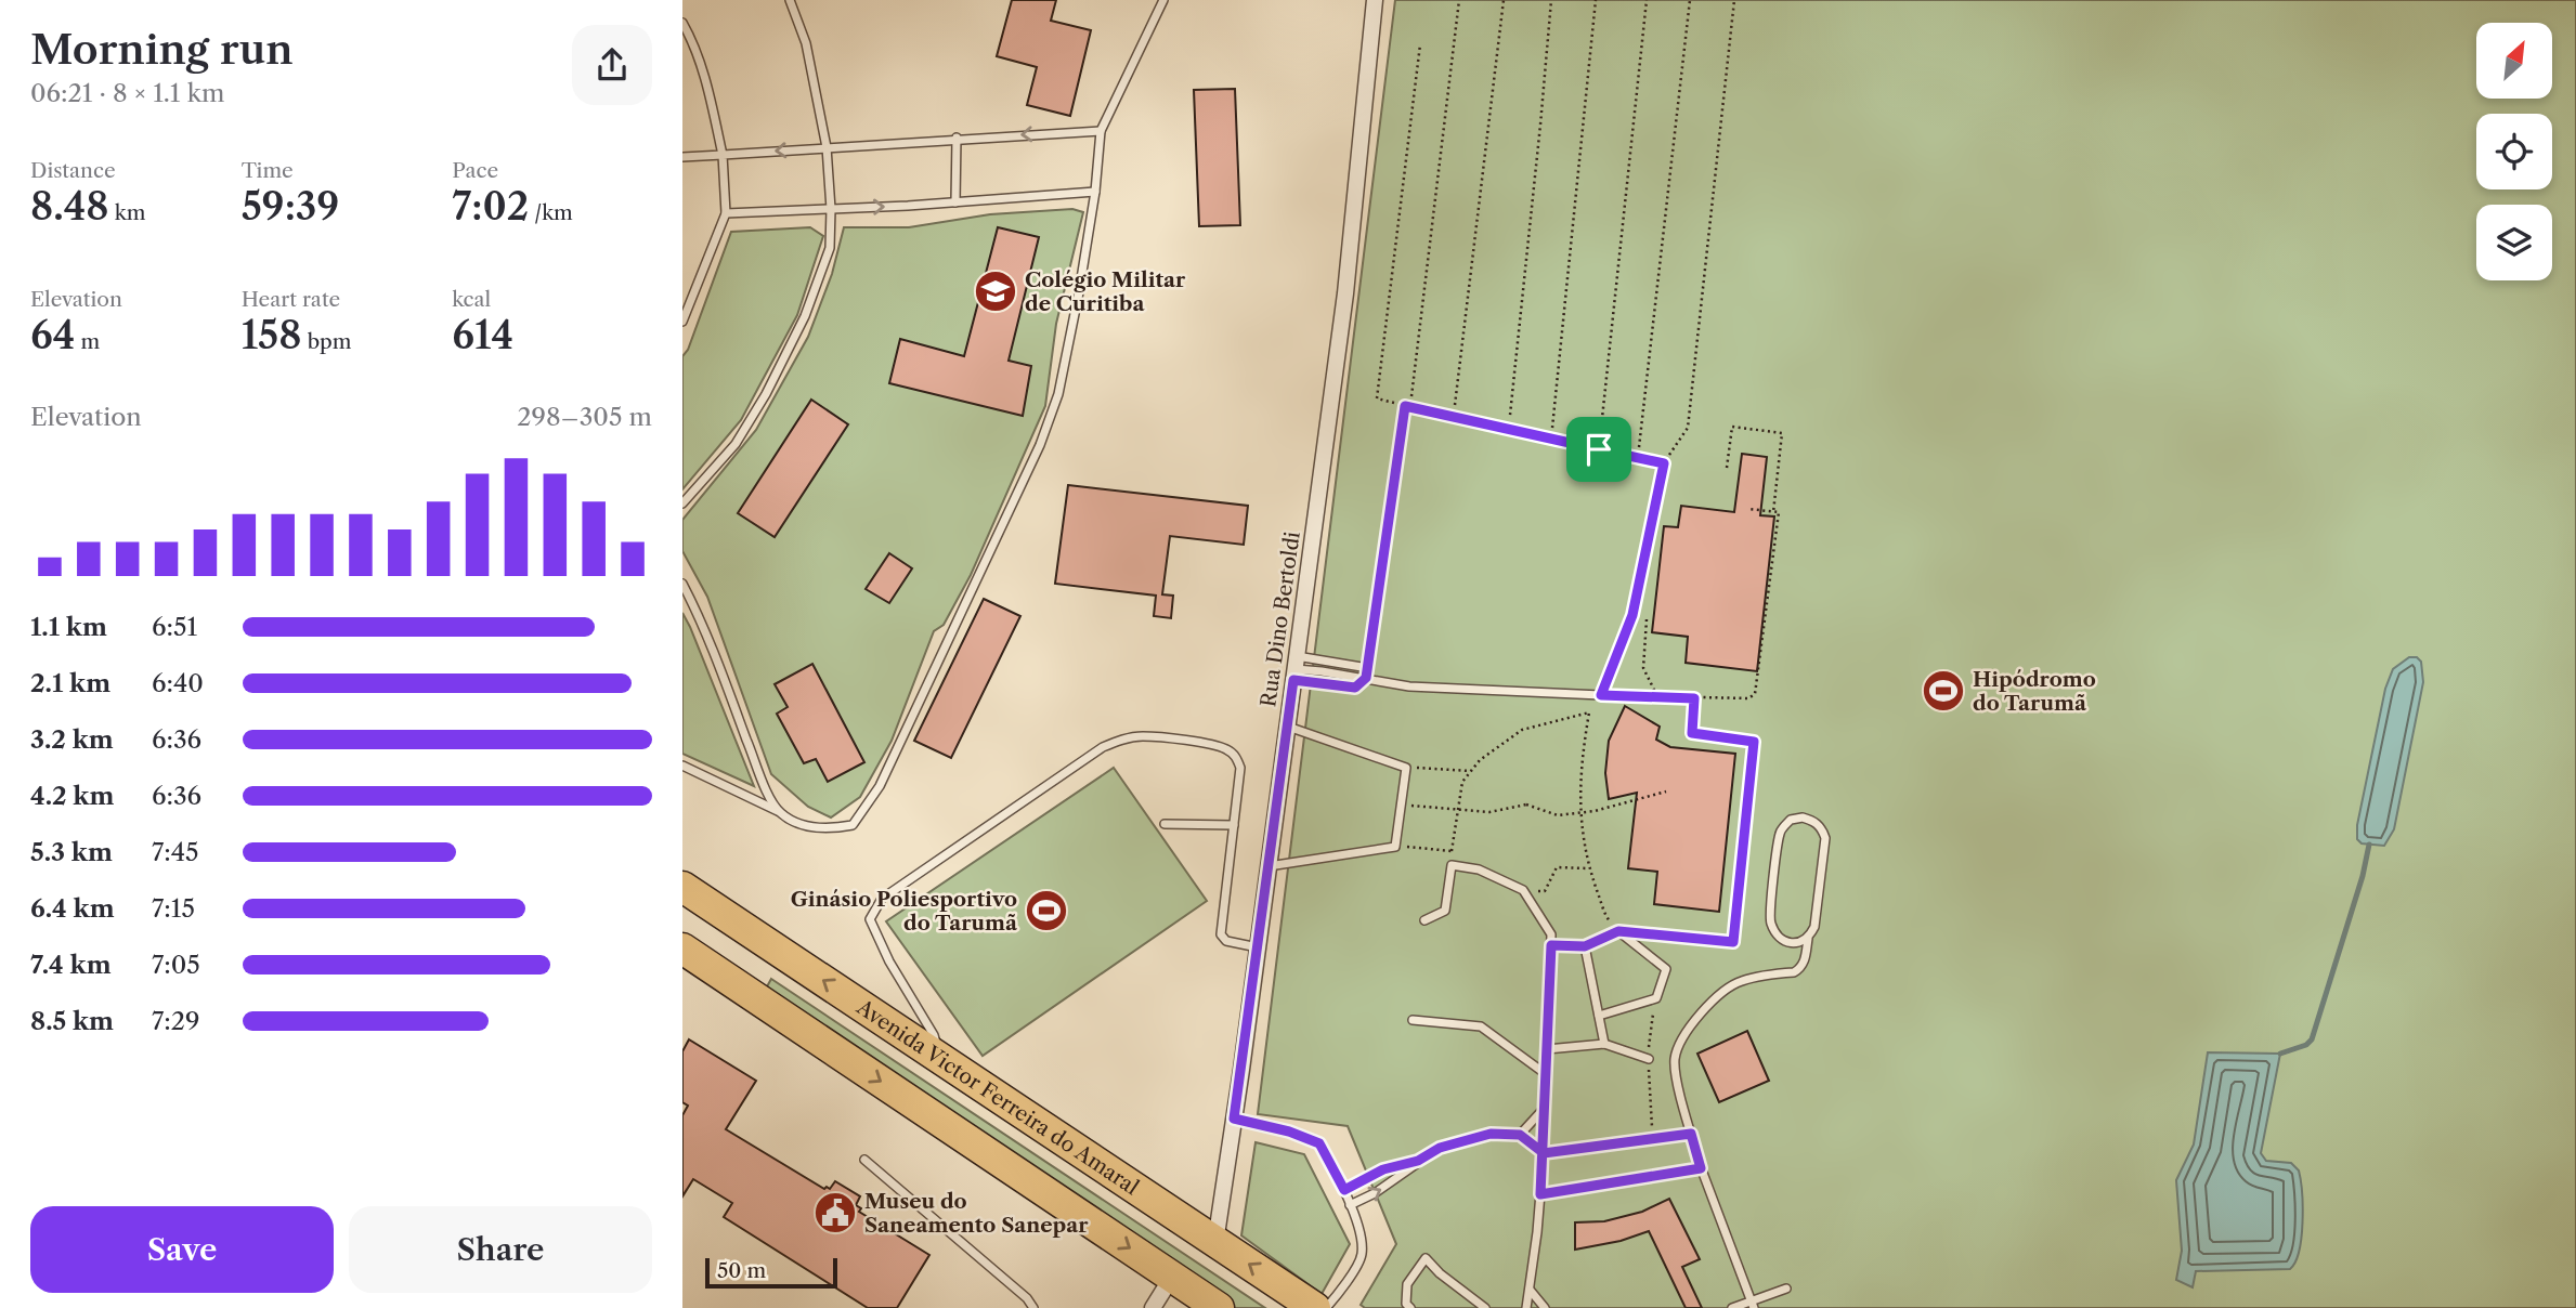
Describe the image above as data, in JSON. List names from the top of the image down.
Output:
{
  "streets": {
    "highway": ["Avenida Victor Ferreira do Amaral"],
    "street": ["Rua Dino Bertoldi"]
  },
  "crossings": [
    ["Rua Dino Bertoldi", "Avenida Victor Ferreira do Amaral"]
  ],
  "places": {
    "school or university": ["Colégio Militar de Curitiba"],
    "sports": ["Hipódromo do Tarumã", "Ginásio Poliesportivo do Tarumã"],
    "public building": ["Museu do Saneamento Sanepar"]
  },
  "scale_bar": "50 m",
  "north": "top right",
  "page": {
    "heading": ["Morning run", "06:21 · 8 × 1.1 km"],
    "stats": [
      ["Distance", "8.48 km"],
      ["Time", "59:39"],
      ["Pace", "7:02 /km"],
      ["Elevation", "64 m"],
      ["Heart rate", "158 bpm"],
      ["kcal", "614"]
    ],
    "chart": ["Elevation", "298–305 m"],
    "list": [
      {
        "name": "1.1 km",
        "note": "6:51"
      },
      {
        "name": "2.1 km",
        "note": "6:40"
      },
      {
        "name": "3.2 km",
        "note": "6:36"
      },
      {
        "name": "4.2 km",
        "note": "6:36"
      },
      {
        "name": "5.3 km",
        "note": "7:45"
      },
      {
        "name": "6.4 km",
        "note": "7:15"
      },
      {
        "name": "7.4 km",
        "note": "7:05"
      },
      {
        "name": "8.5 km",
        "note": "7:29"
      }
    ],
    "buttons": ["Save", "Share"],
    "scale": "50 m"
  }
}
